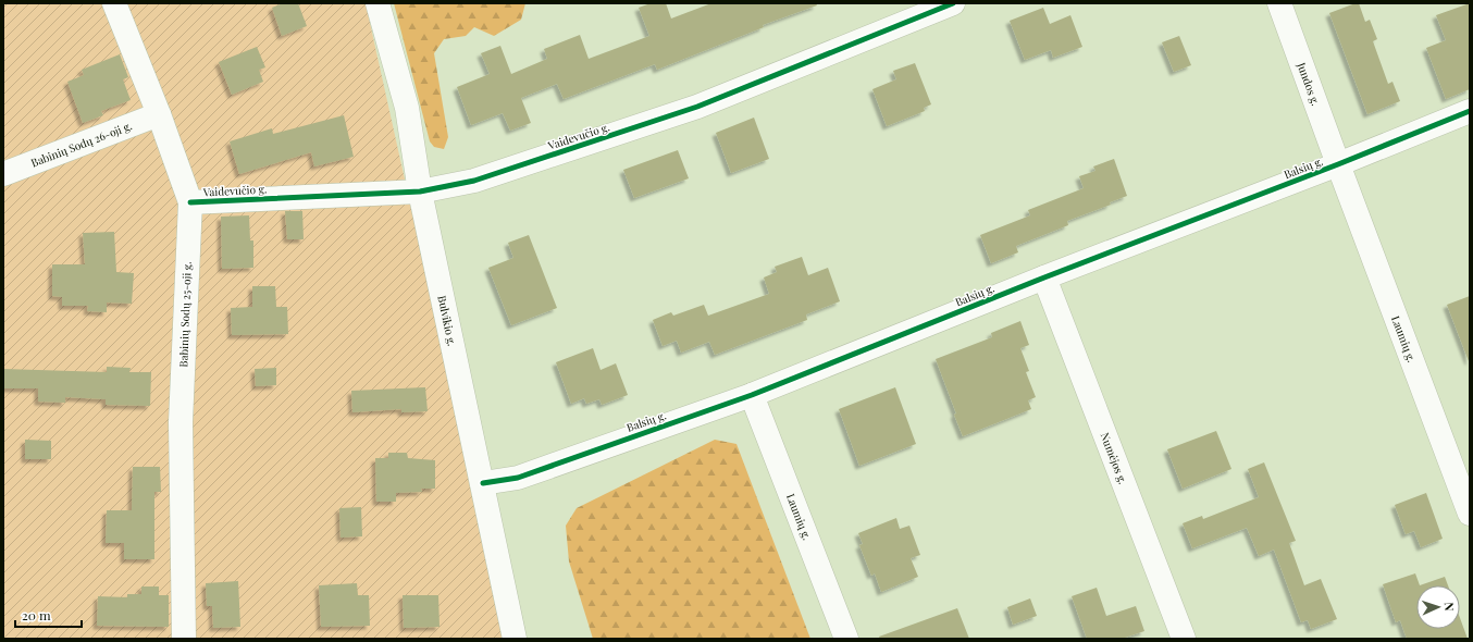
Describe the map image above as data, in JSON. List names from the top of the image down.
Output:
{
  "streets": {
    "street": [
      "Jundos g.",
      "Vaidevučio g.",
      "Babinių Sodų 26-oji g.",
      "Balsių g.",
      "Babinių Sodų 25-oji g.",
      "Bulvikio g.",
      "Laumių g.",
      "Numėjos g."
    ]
  },
  "crossings": [
    ["Jundos g.", "Balsių g."],
    ["Jundos g.", "Laumių g."],
    ["Vaidevučio g.", "Babinių Sodų 25-oji g."],
    ["Vaidevučio g.", "Bulvikio g."],
    ["Babinių Sodų 26-oji g.", "Babinių Sodų 25-oji g."],
    ["Balsių g.", "Bulvikio g."],
    ["Balsių g.", "Laumių g."],
    ["Balsių g.", "Numėjos g."]
  ],
  "scale_bar": "20 m",
  "north": "right"
}
